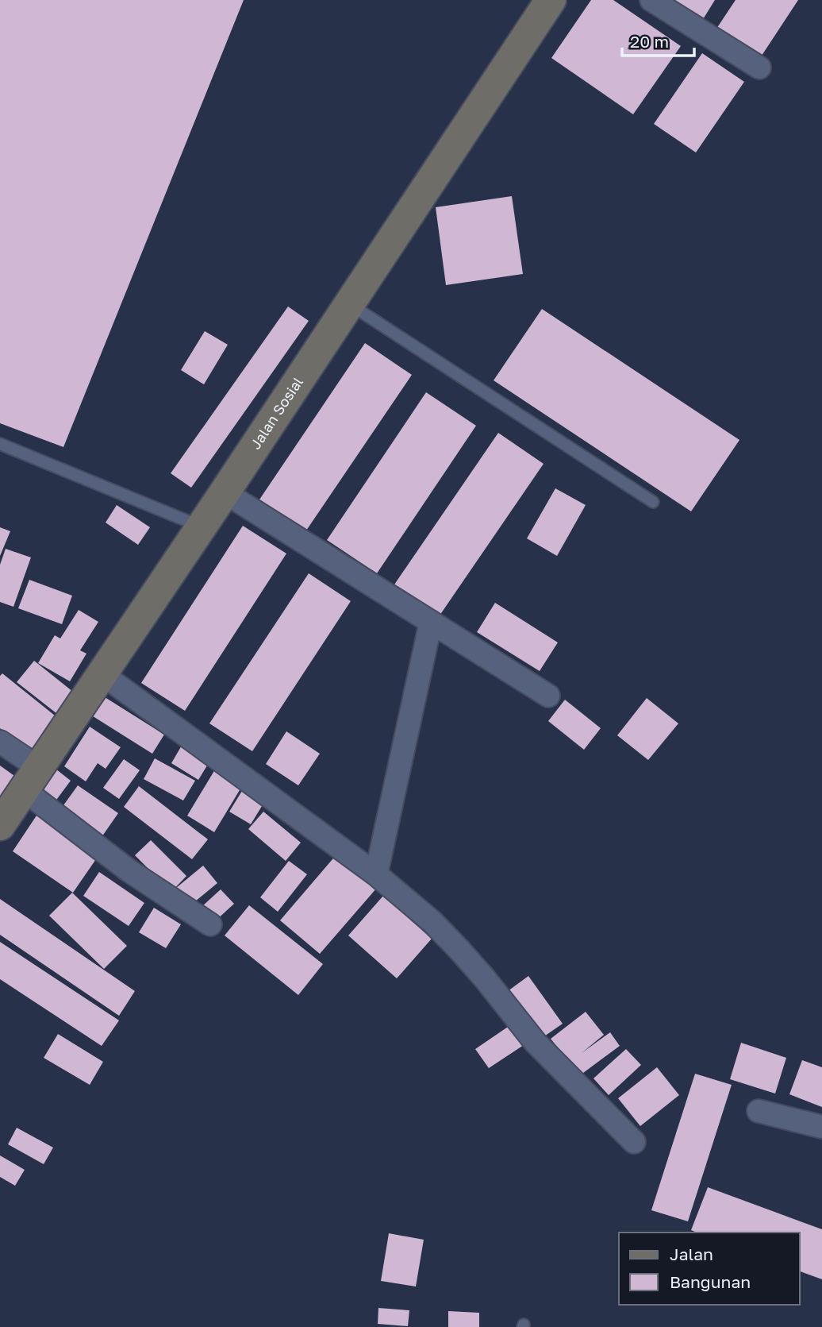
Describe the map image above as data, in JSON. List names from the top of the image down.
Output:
{
  "streets": {
    "street": ["Jalan Sosial"]
  },
  "legend": ["Jalan", "Bangunan"],
  "scale_bar": "20 m"
}
